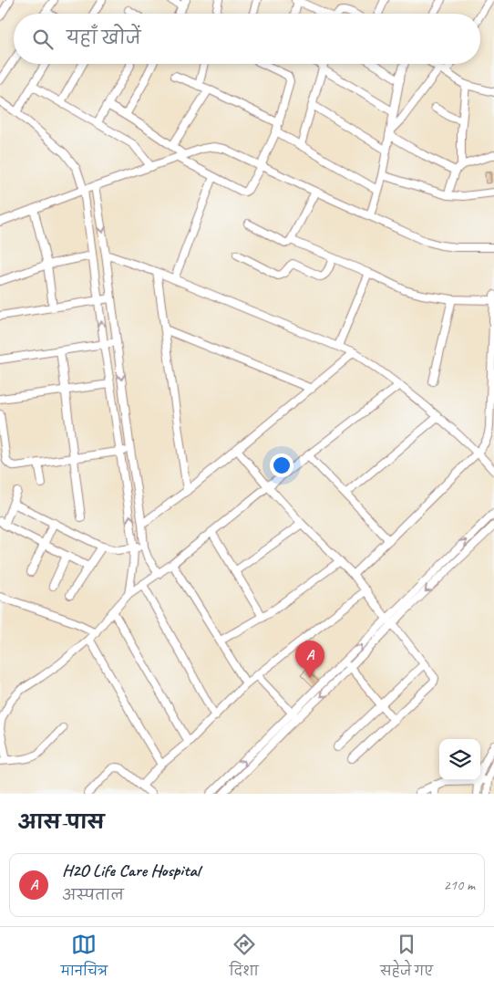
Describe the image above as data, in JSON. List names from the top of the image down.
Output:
{
  "page": {
    "search": "यहाँ खोजें",
    "pins": "A",
    "heading": "आस-पास",
    "list": [
      {
        "mark": "A",
        "name": "H2O Life Care Hospital",
        "note": "अस्पताल",
        "value": "210 m"
      }
    ],
    "nav": ["मानचित्र", "दिशा", "सहेजे गए"]
  }
}
